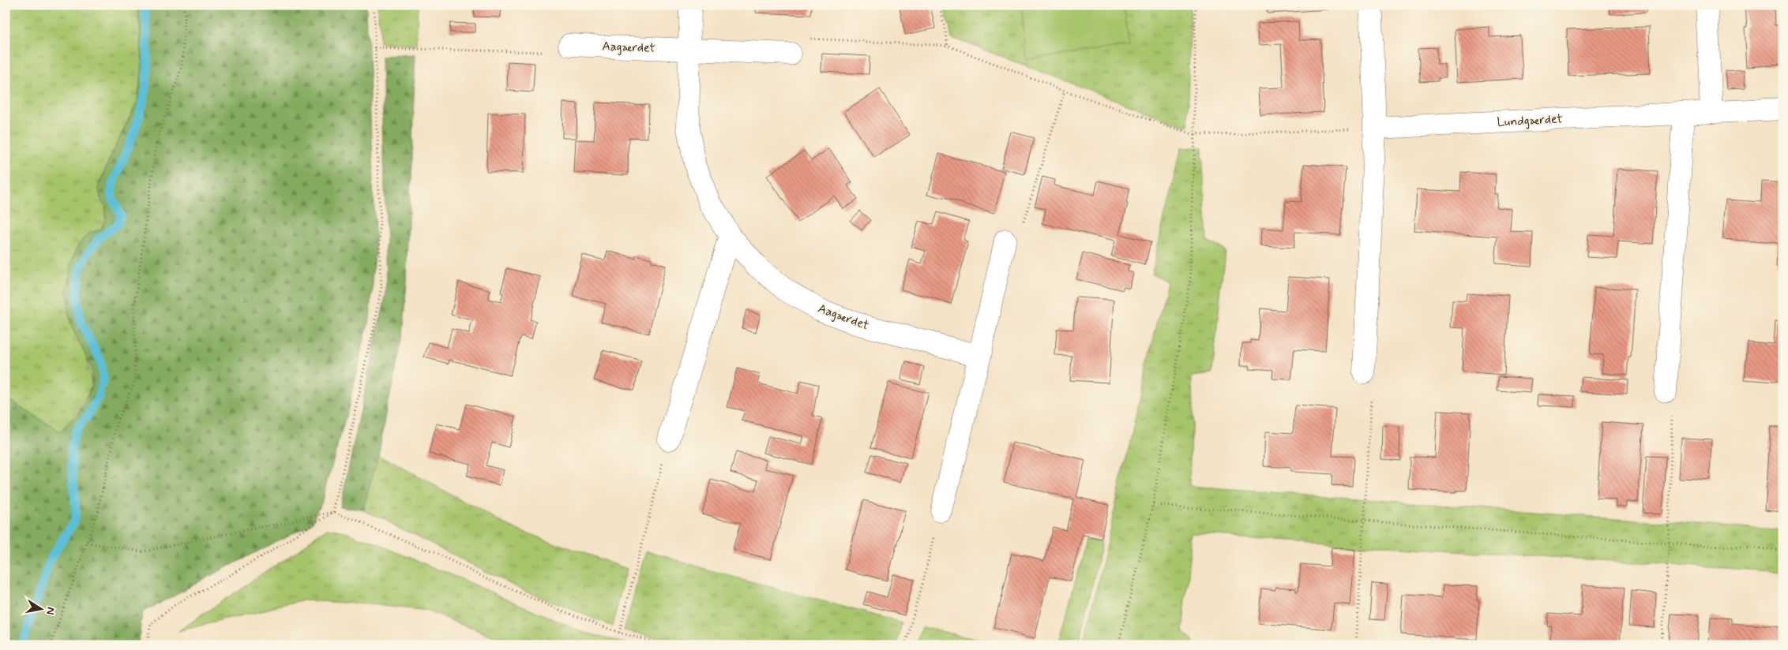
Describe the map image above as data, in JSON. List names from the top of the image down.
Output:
{
  "streets": {
    "street": ["Aagærdet", "Lundgærdet"]
  },
  "north": "right"
}
